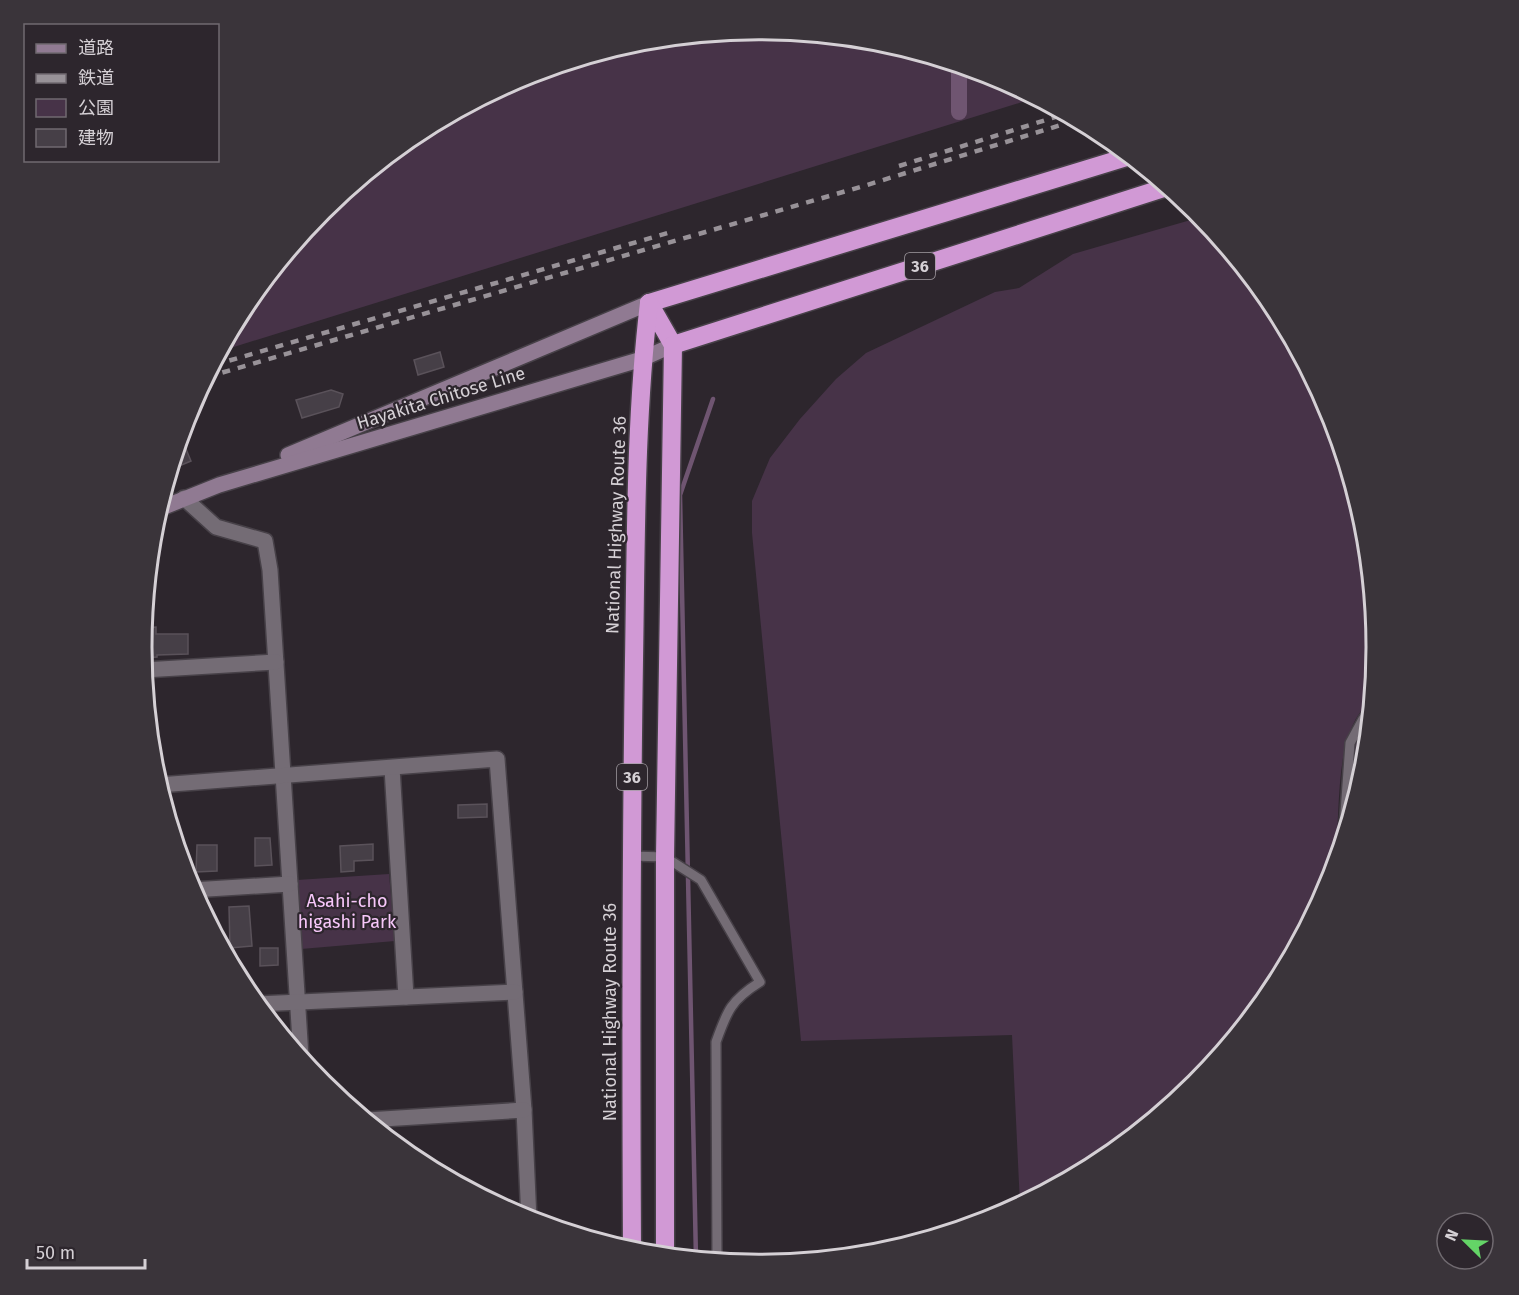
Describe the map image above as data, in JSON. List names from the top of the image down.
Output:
{
  "streets": {
    "highway": ["36", "National Highway Route 36"],
    "main road": ["Hayakita Chitose Line"]
  },
  "crossings": [
    ["36", "Hayakita Chitose Line"],
    ["36", "National Highway Route 36"],
    ["Hayakita Chitose Line", "National Highway Route 36"]
  ],
  "parks": ["Asahi-cho higashi Park"],
  "legend": [
    "道路",
    "鉄道",
    "公園",
    "建物"
  ],
  "scale_bar": "50 m",
  "north": "top left"
}
